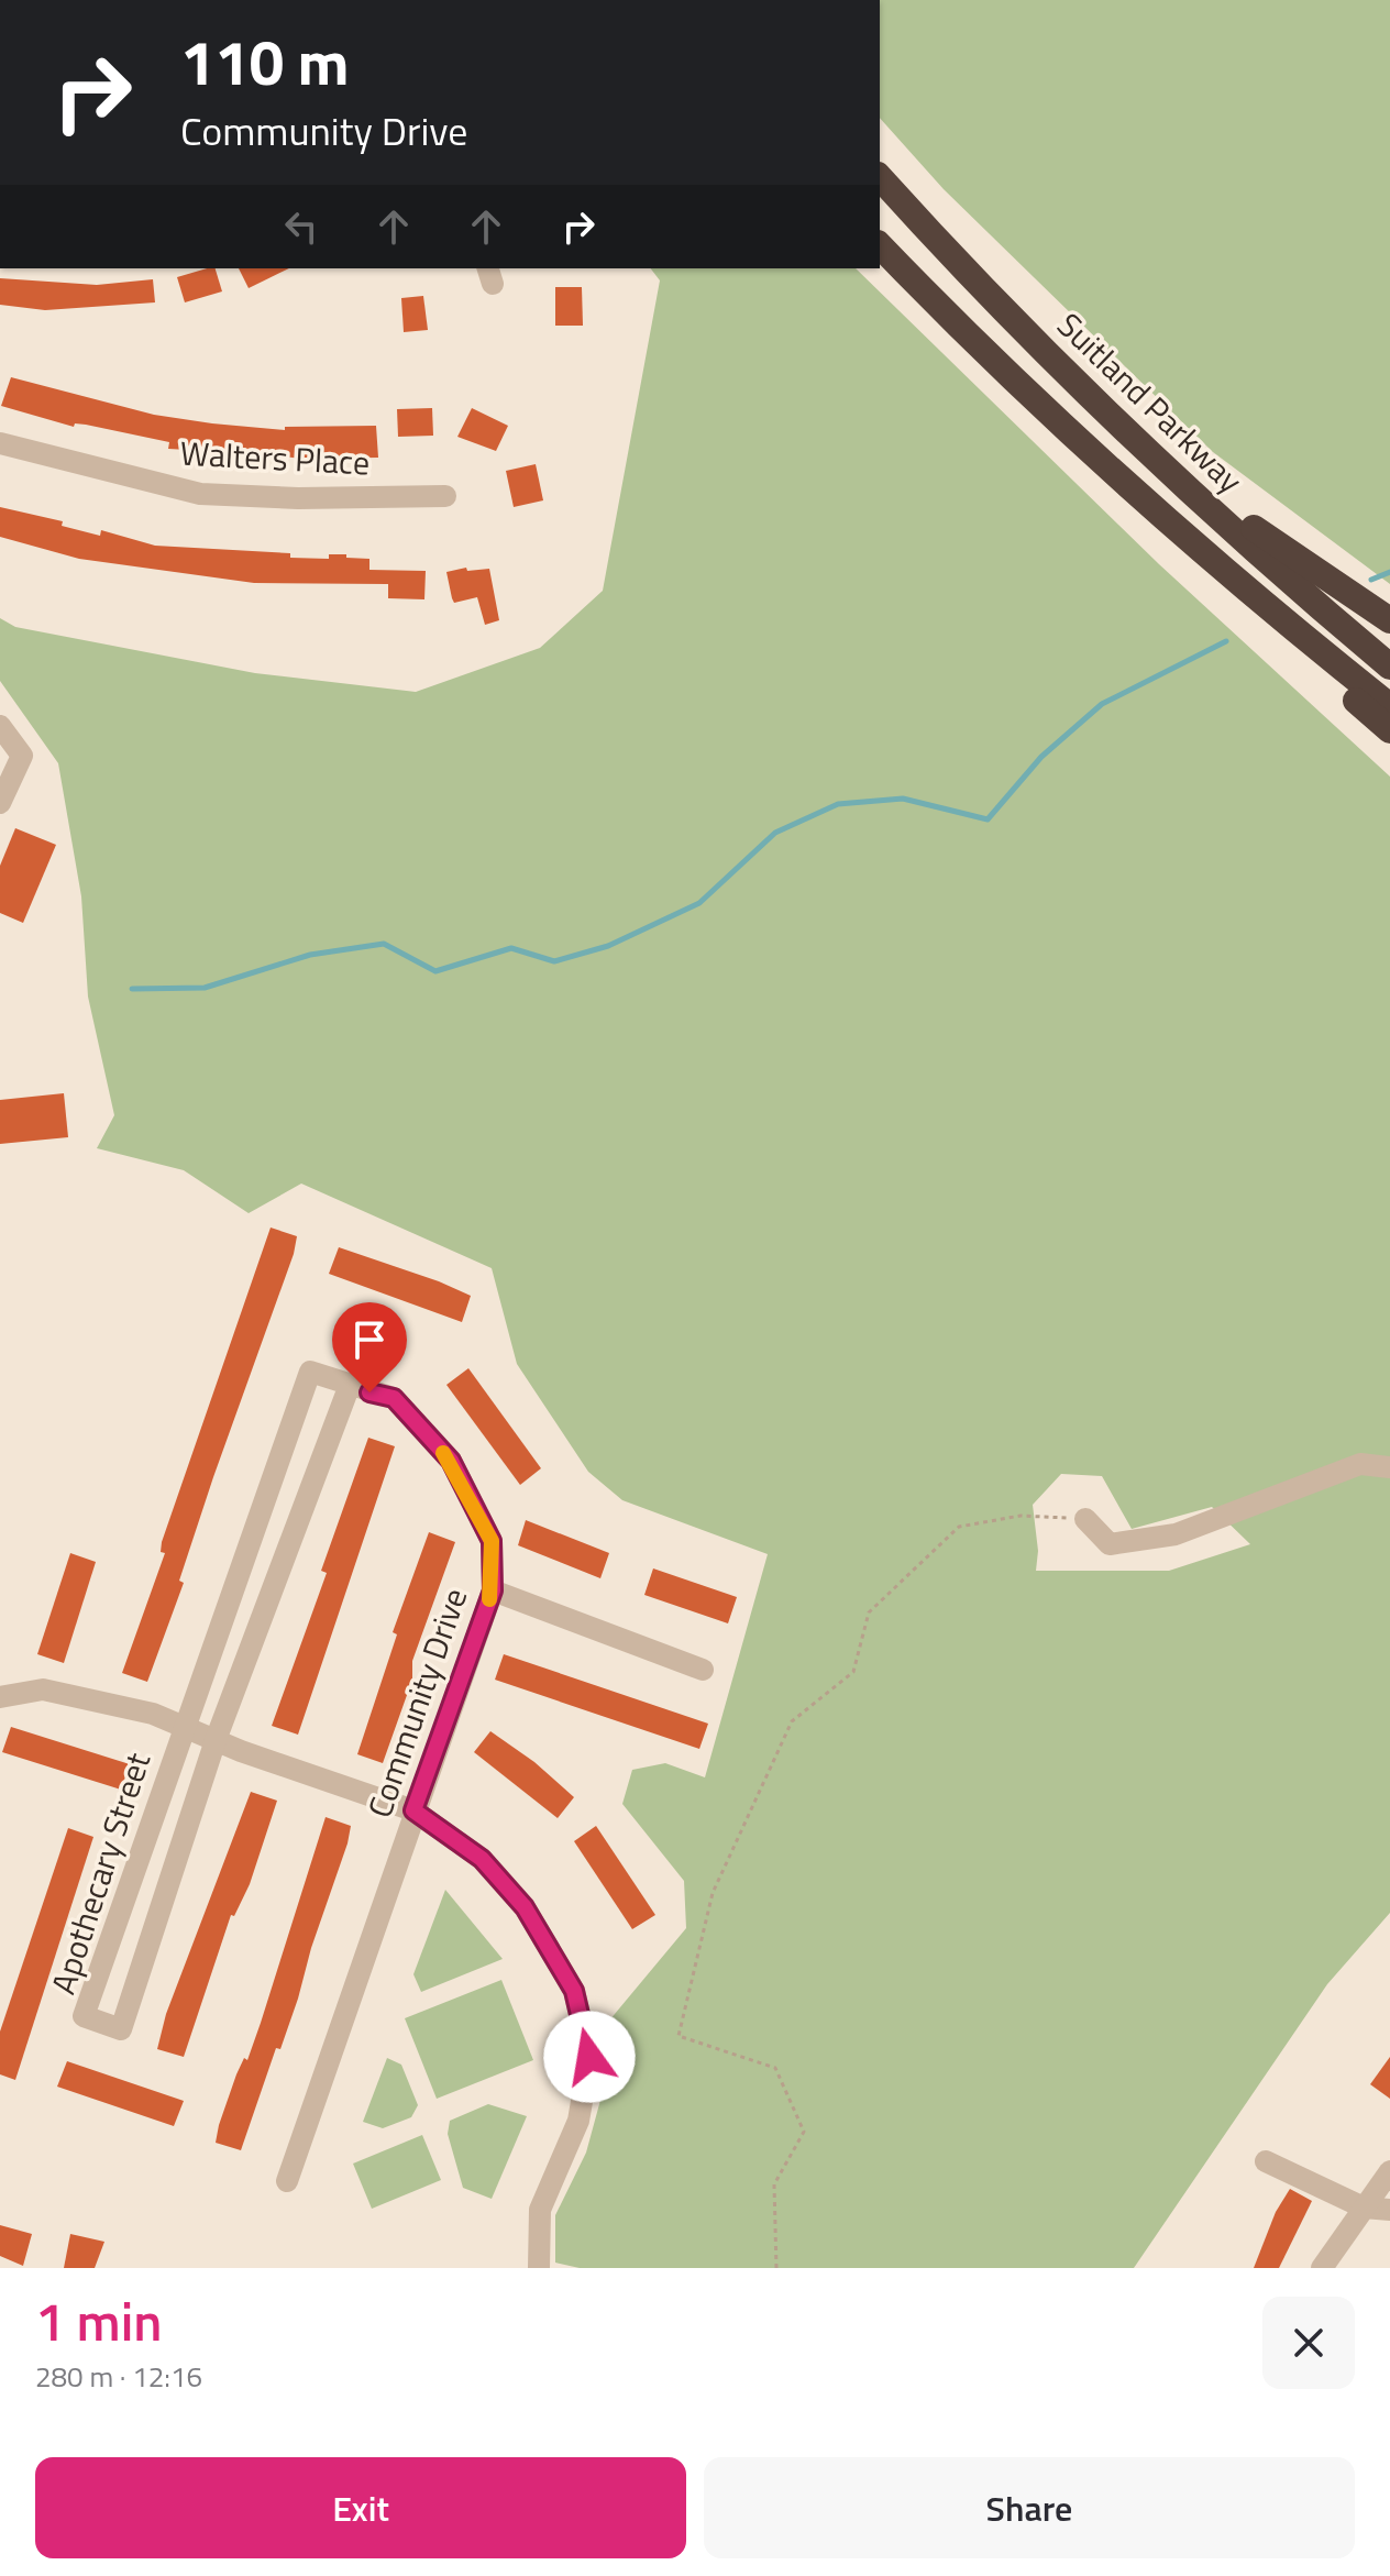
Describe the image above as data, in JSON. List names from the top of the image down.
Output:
{
  "streets": {
    "highway": ["Suitland Parkway"],
    "street": ["Walters Place", "Community Drive", "Apothecary Street"]
  },
  "crossings": [
    ["Community Drive", "Apothecary Street"]
  ],
  "page": {
    "turn": ["110 m", "Community Drive"],
    "heading": ["1 min", "280 m · 12:16"],
    "buttons": ["Exit", "Share"]
  }
}
